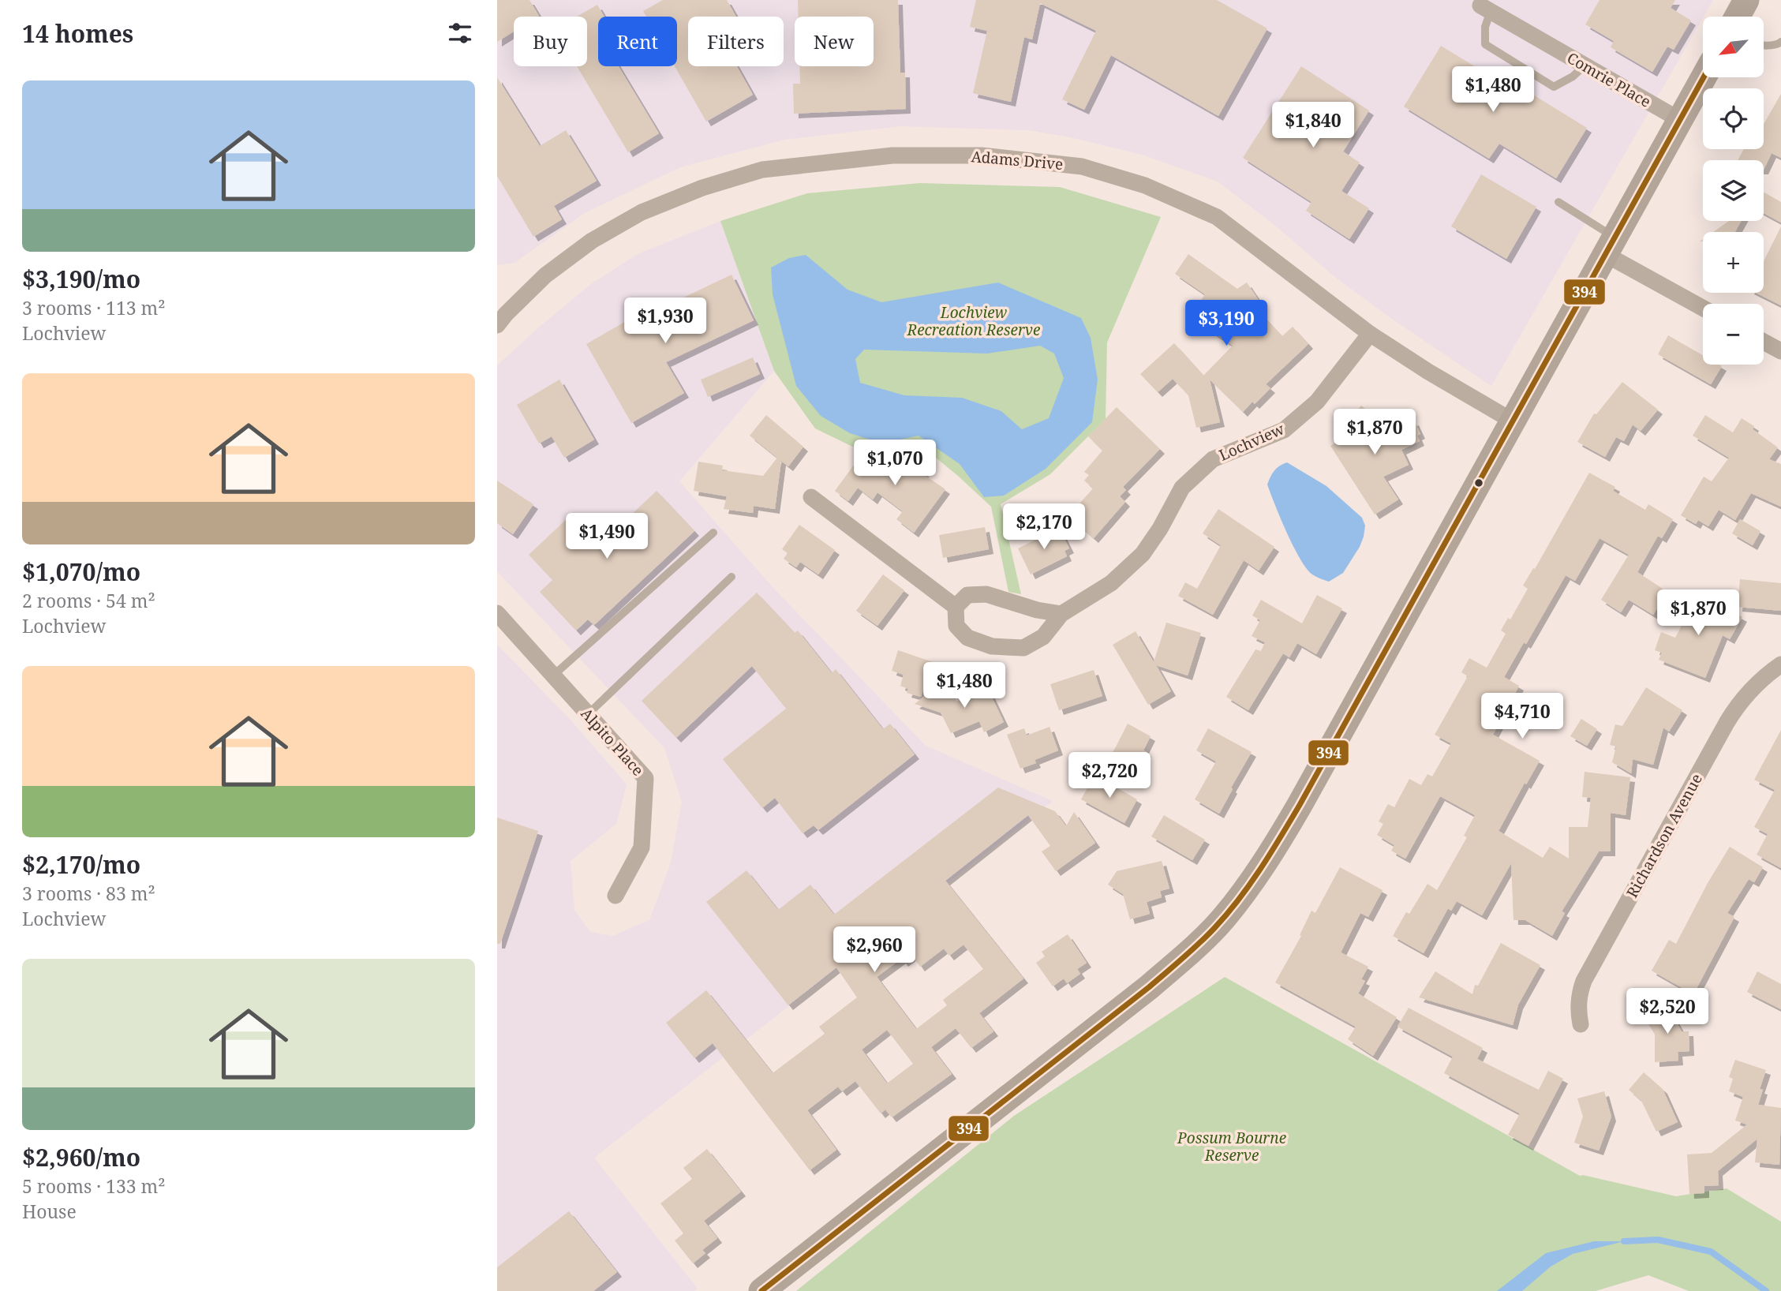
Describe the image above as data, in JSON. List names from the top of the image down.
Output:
{
  "streets": {
    "street": [
      "Comrie Place",
      "Adams Drive",
      "Lochview",
      "Alpito Place",
      "Richardson Avenue"
    ]
  },
  "crossings": [
    ["Adams Drive", "Lochview"]
  ],
  "parks": ["Lochview Recreation Reserve", "Possum Bourne Reserve"],
  "lines": ["transit line 394"],
  "north": "bottom left",
  "page": {
    "heading": "14 homes",
    "map_buttons": ["+", "−"],
    "chip": [
      "Buy",
      "Rent",
      "Filters",
      "New"
    ],
    "list": [
      {
        "name": "$3,190/mo",
        "note": "3 rooms · 113 m² · Lochview"
      },
      {
        "name": "$1,070/mo",
        "note": "2 rooms · 54 m² · Lochview"
      },
      {
        "name": "$2,170/mo",
        "note": "3 rooms · 83 m² · Lochview"
      },
      {
        "name": "$2,960/mo",
        "note": "5 rooms · 133 m² · House"
      }
    ],
    "price": [
      "$1,480",
      "$1,840",
      "$1,930",
      "$3,190",
      "$1,870",
      "$1,070",
      "$2,170",
      "$1,490",
      "$1,870",
      "$1,480",
      "$4,710",
      "$2,720",
      "$2,960",
      "$2,520"
    ]
  }
}
